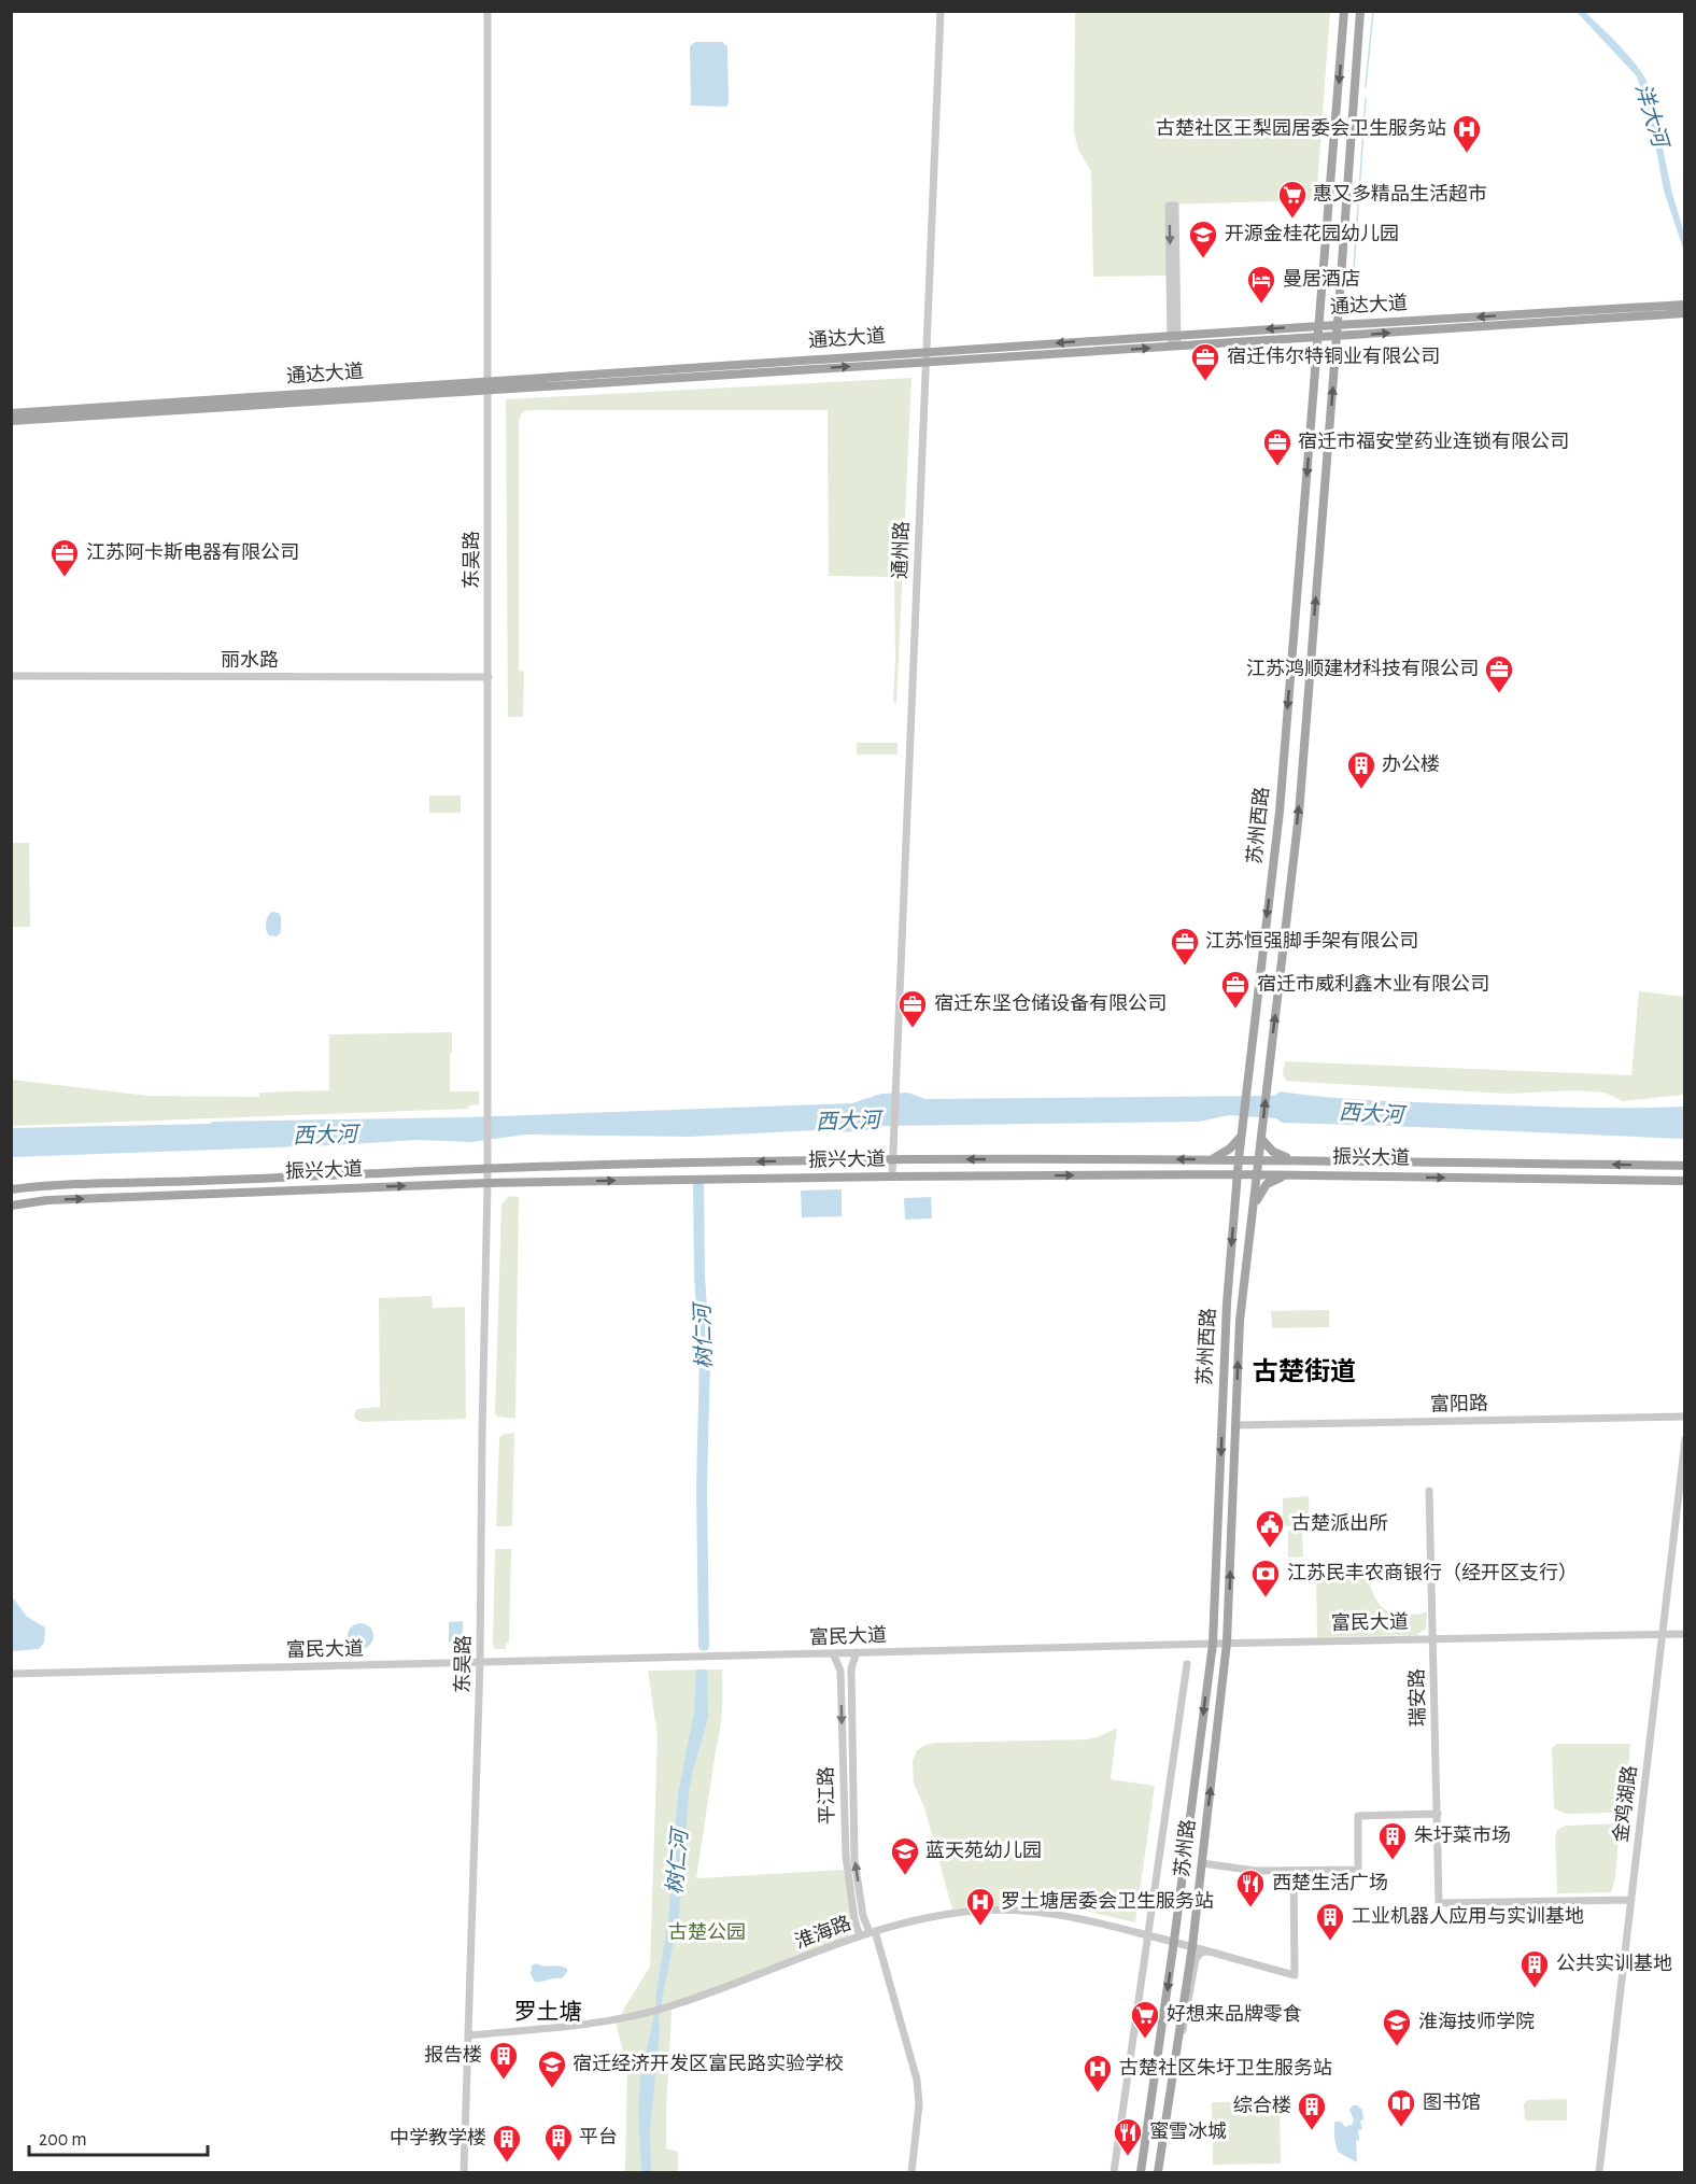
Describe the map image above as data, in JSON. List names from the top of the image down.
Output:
{
  "streets": {
    "main road": [
      "通达大道",
      "苏州西路",
      "振兴大道",
      "苏州路"
    ],
    "street": [
      "通州路",
      "东吴路",
      "丽水路",
      "富阳路",
      "富民大道",
      "瑞安路",
      "平江路",
      "金鸡湖路",
      "淮海路"
    ]
  },
  "crossings": [
    ["通达大道", "通州路"],
    ["通达大道", "东吴路"],
    ["通达大道", "苏州西路"],
    ["通州路", "振兴大道"],
    ["东吴路", "丽水路"],
    ["东吴路", "振兴大道"],
    ["东吴路", "富民大道"],
    ["东吴路", "淮海路"],
    ["苏州西路", "振兴大道"],
    ["苏州西路", "富阳路"],
    ["苏州西路", "富民大道"],
    ["苏州西路", "苏州路"],
    ["富民大道", "瑞安路"],
    ["富民大道", "平江路"],
    ["富民大道", "金鸡湖路"],
    ["富民大道", "苏州路"],
    ["瑞安路", "金鸡湖路"],
    ["平江路", "淮海路"],
    ["苏州路", "淮海路"]
  ],
  "districts": ["古楚街道", "罗土塘"],
  "water": ["洋大河", "西大河", "树仁河"],
  "parks": ["古楚公园"],
  "places": {
    "hospital": ["古楚社区王梨园居委会卫生服务站", "罗土塘居委会卫生服务站", "古楚社区朱圩卫生服务站"],
    "supermarket": ["惠又多精品生活超市", "好想来品牌零食"],
    "school or university": [
      "开源金桂花园幼儿园",
      "蓝天苑幼儿园",
      "淮海技师学院",
      "宿迁经济开发区富民路实验学校"
    ],
    "hotel": ["曼居酒店"],
    "office": [
      "宿迁伟尔特铜业有限公司",
      "宿迁市福安堂药业连锁有限公司",
      "江苏阿卡斯电器有限公司",
      "江苏鸿顺建材科技有限公司",
      "江苏恒强脚手架有限公司",
      "宿迁市威利鑫木业有限公司",
      "宿迁东坚仓储设备有限公司"
    ],
    "building": [
      "办公楼",
      "朱圩菜市场",
      "工业机器人应用与实训基地",
      "公共实训基地",
      "报告楼",
      "综合楼",
      "平台",
      "中学教学楼"
    ],
    "public building": ["古楚派出所"],
    "bank": ["江苏民丰农商银行（经开区支行）"],
    "restaurant": ["西楚生活广场", "蜜雪冰城"],
    "library": ["图书馆"]
  },
  "scale_bar": "200 m"
}
